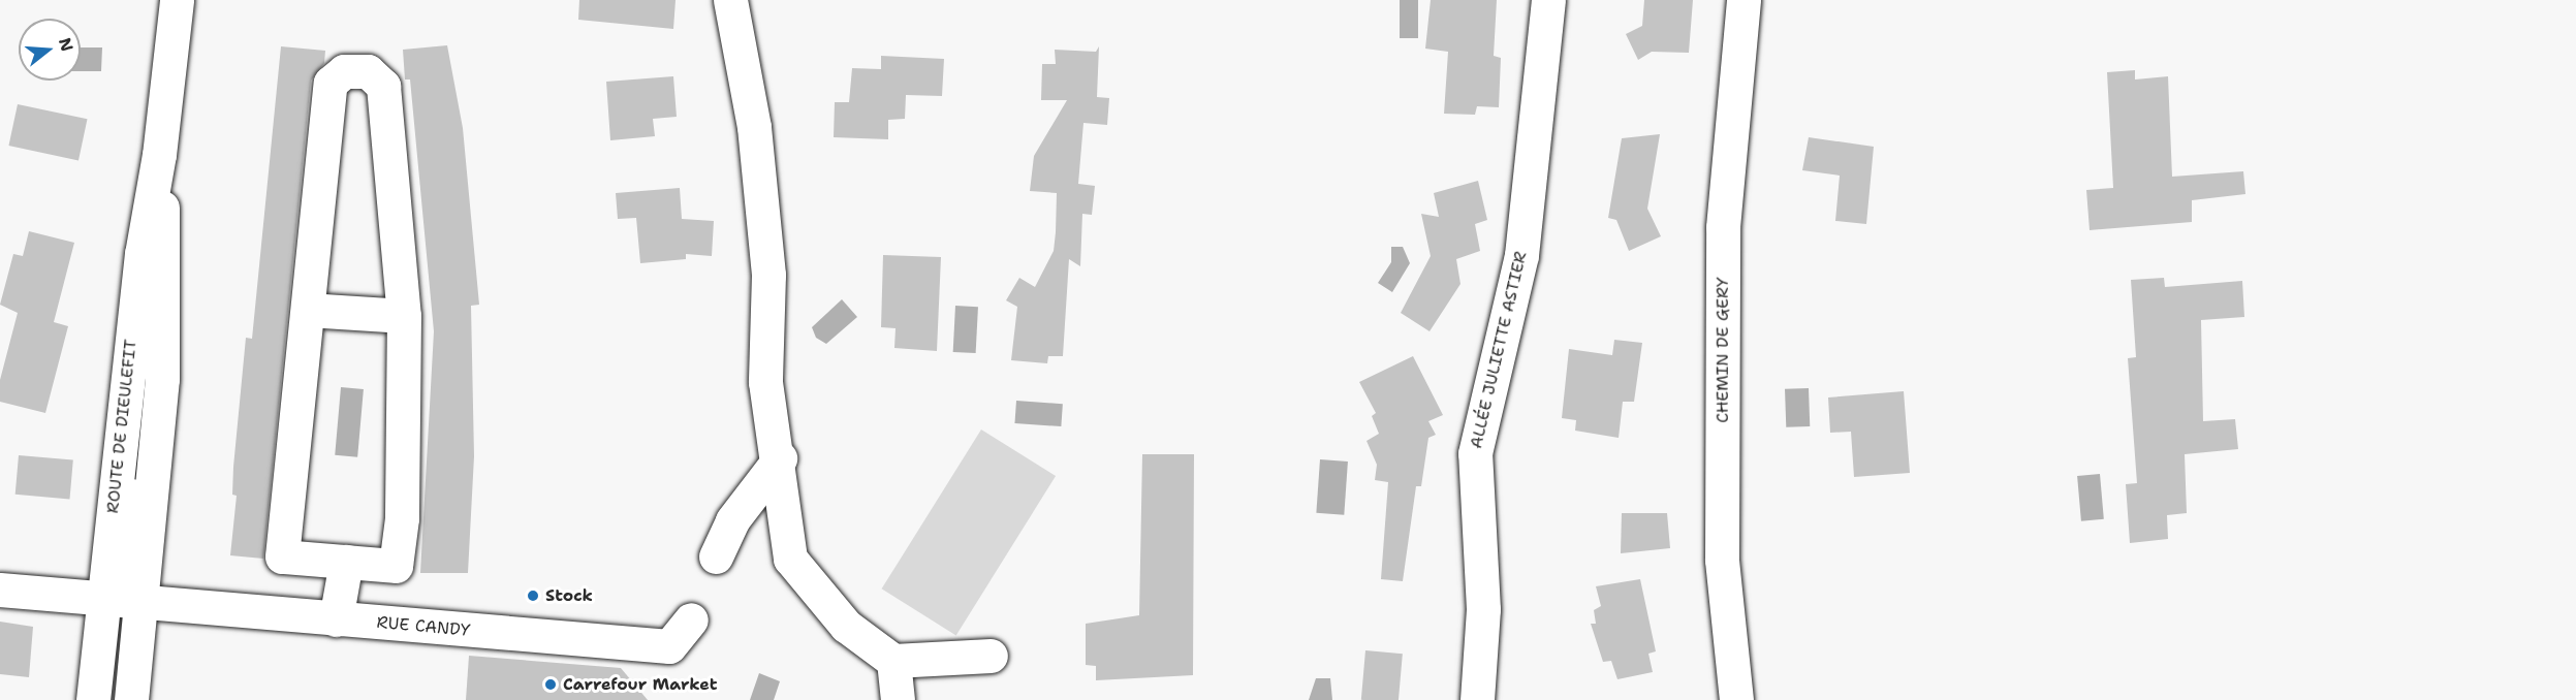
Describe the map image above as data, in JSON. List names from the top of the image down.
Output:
{
  "streets": {
    "street": [
      "ALLÉE JULIETTE ASTIER",
      "CHEMIN DE GERY",
      "ROUTE DE DIEULEFIT",
      "RUE CANDY"
    ]
  },
  "crossings": [
    ["ROUTE DE DIEULEFIT", "RUE CANDY"]
  ],
  "places": ["Stock", "Carrefour Market"],
  "north": "right"
}
